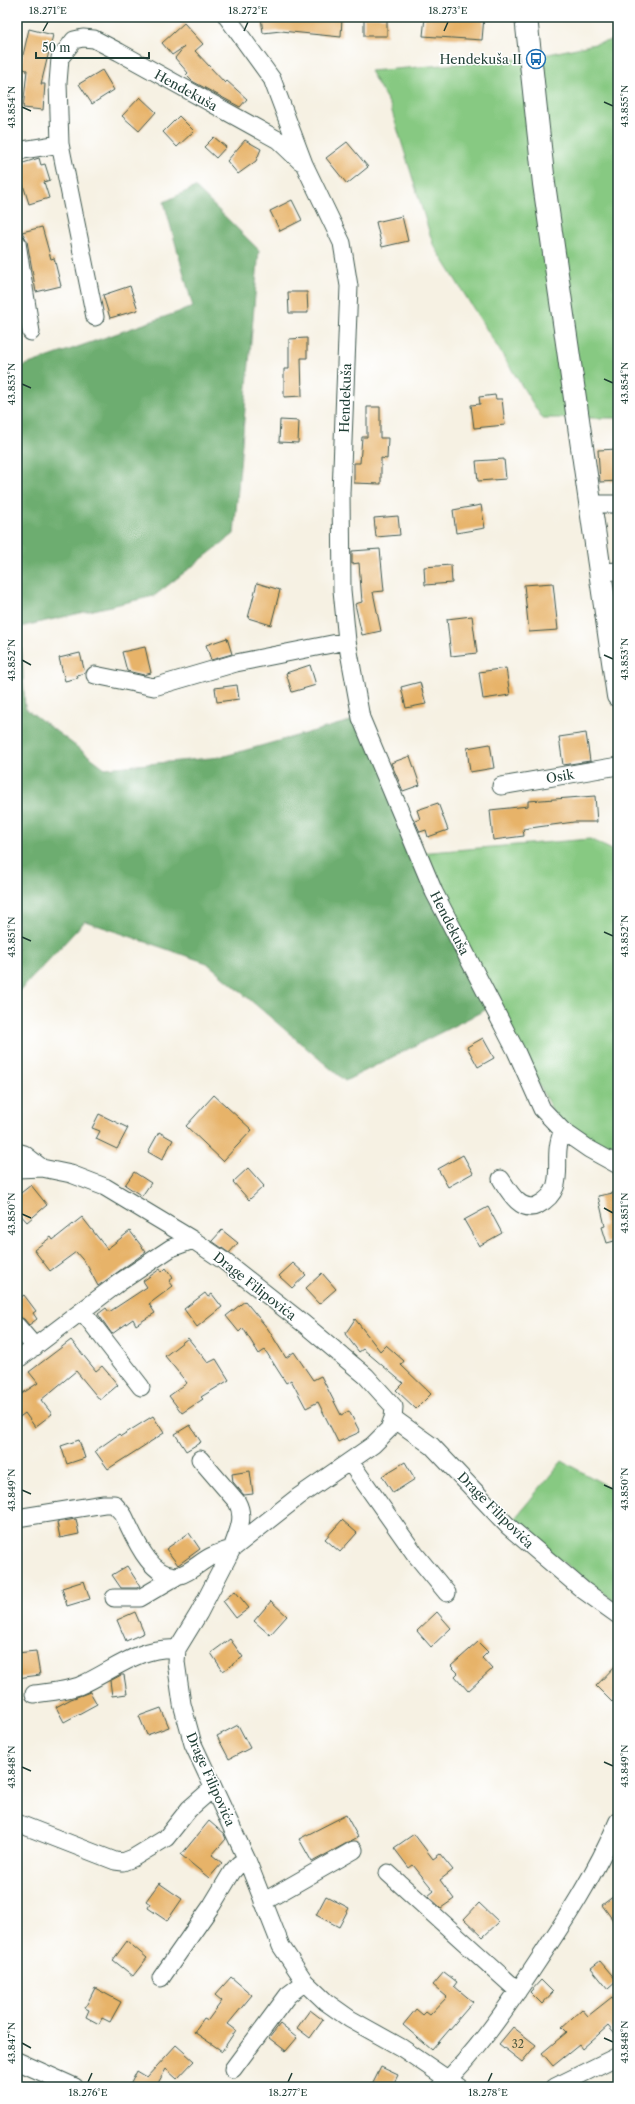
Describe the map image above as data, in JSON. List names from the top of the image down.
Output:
{
  "streets": {
    "street": ["Hendekuša", "Osik", "Drage Filipovića"]
  },
  "places": {
    "bus stop": ["Hendekuša II"]
  },
  "house_numbers": ["32"],
  "scale_bar": "50 m",
  "coordinates": [
    "18.271°E",
    "18.272°E",
    "18.273°E",
    "43.855°N",
    "43.854°N",
    "43.853°N",
    "43.852°N",
    "43.851°N",
    "43.850°N",
    "43.849°N",
    "43.848°N",
    "43.847°N",
    "18.276°E",
    "18.277°E",
    "18.278°E"
  ]
}
